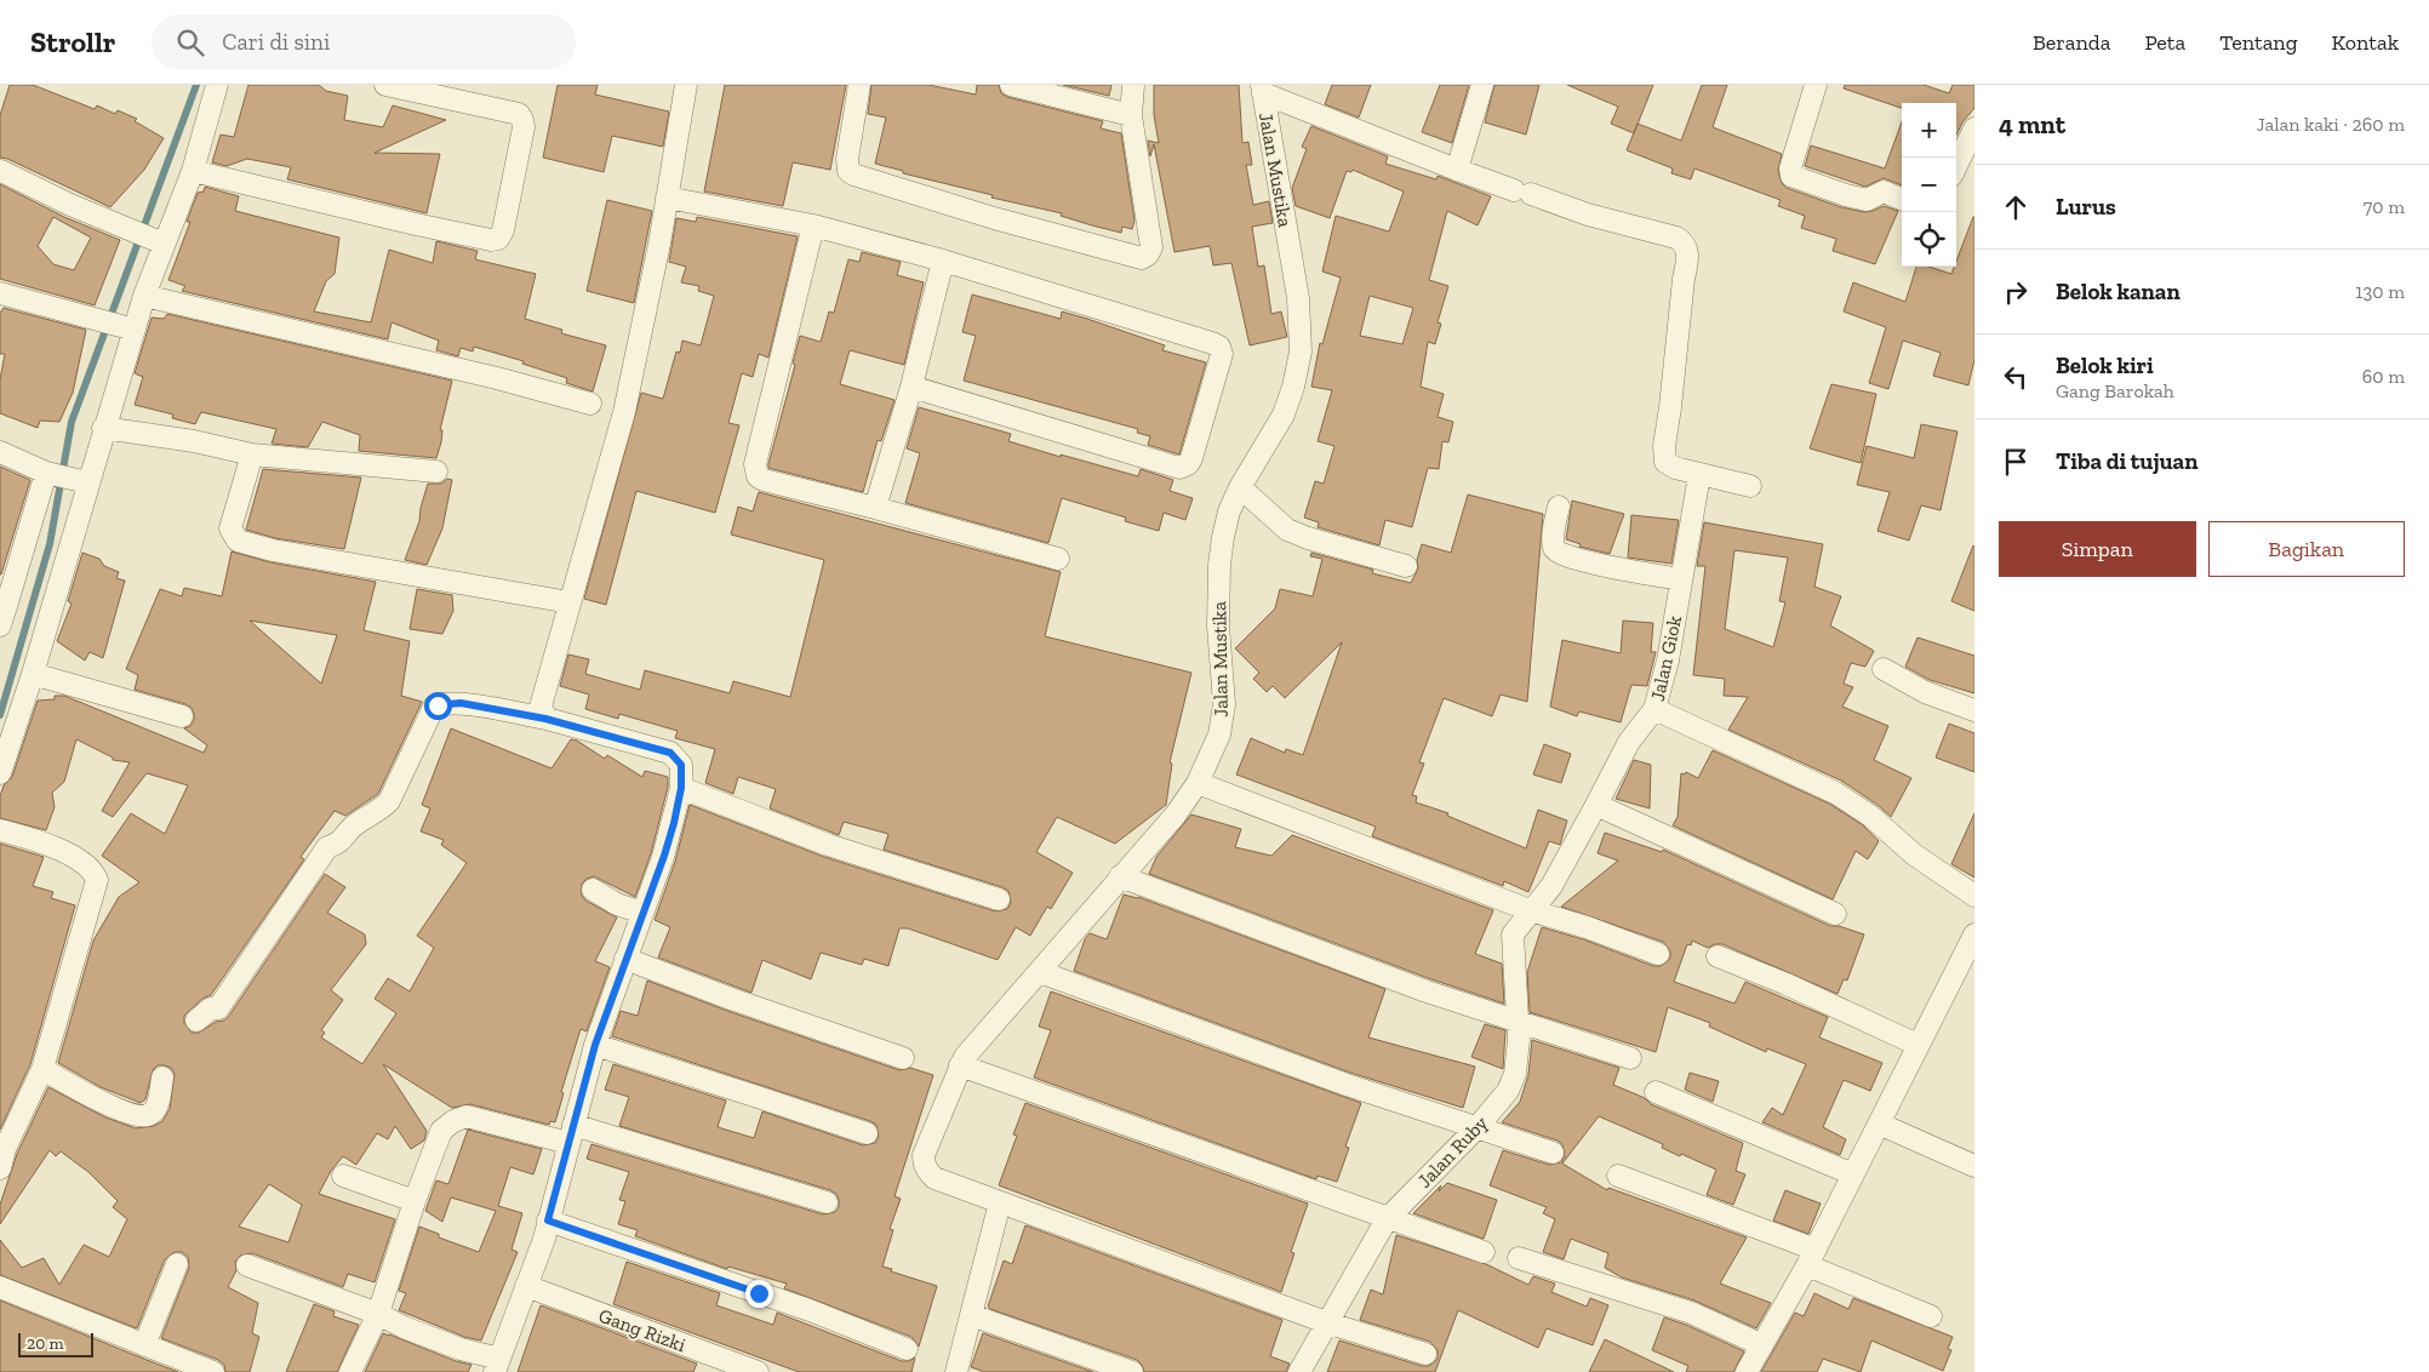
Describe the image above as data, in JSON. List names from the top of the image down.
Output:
{
  "streets": {
    "street": [
      "Jalan Mustika",
      "Jalan Giok",
      "Jalan Ruby",
      "Gang Rizki"
    ]
  },
  "crossings": [
    ["Jalan Giok", "Jalan Ruby"]
  ],
  "scale_bar": "20 m",
  "page": {
    "header": "Strollr",
    "search": "Cari di sini",
    "nav": [
      "Beranda",
      "Peta",
      "Tentang",
      "Kontak"
    ],
    "heading": ["4 mnt", "Jalan kaki · 260 m"],
    "map_buttons": ["+", "−"],
    "list": [
      ["Lurus", "70 m"],
      ["Belok kanan", "130 m"],
      ["Belok kiri", "Gang Barokah", "60 m"],
      "Tiba di tujuan"
    ],
    "buttons": ["Simpan", "Bagikan"],
    "scale": "20 m"
  }
}
